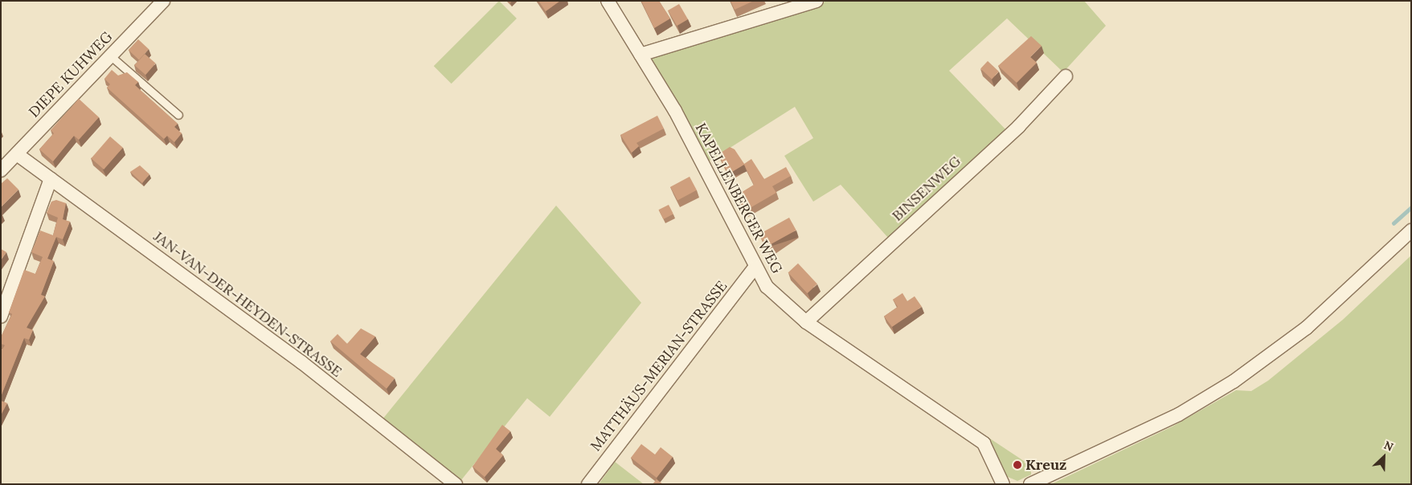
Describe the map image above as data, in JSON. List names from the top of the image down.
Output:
{
  "streets": {
    "street": [
      "DIEPE KUHWEG",
      "BINSENWEG",
      "KAPELLENBERGER WEG",
      "JAN-VAN-DER-HEYDEN-STRASSE",
      "MATTHÄUS-MERIAN-STRASSE"
    ]
  },
  "crossings": [
    ["DIEPE KUHWEG", "JAN-VAN-DER-HEYDEN-STRASSE"],
    ["BINSENWEG", "KAPELLENBERGER WEG"],
    ["KAPELLENBERGER WEG", "MATTHÄUS-MERIAN-STRASSE"]
  ],
  "places": ["Kreuz"],
  "north": "top right"
}
